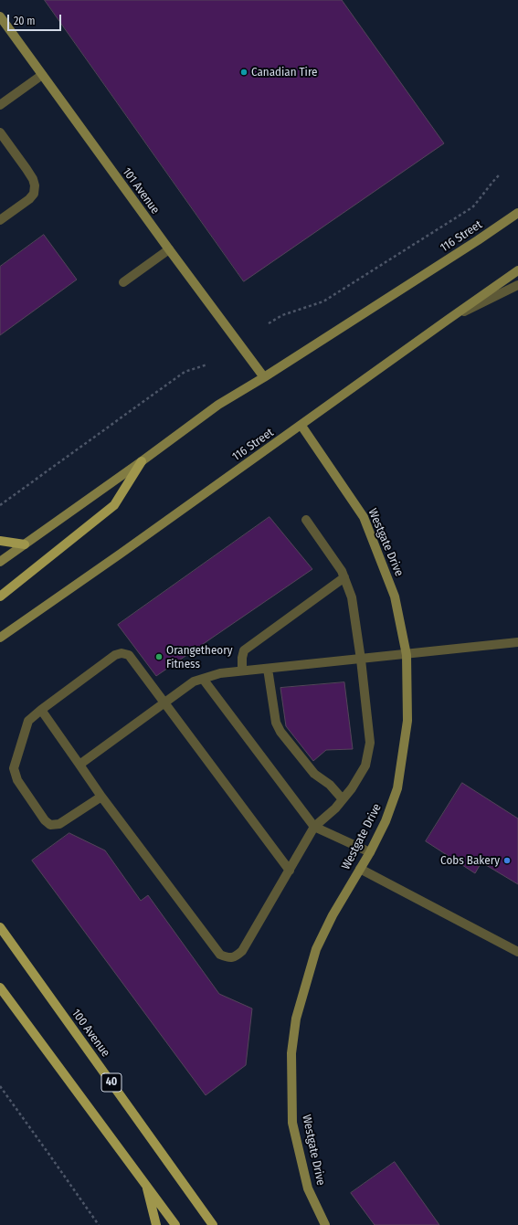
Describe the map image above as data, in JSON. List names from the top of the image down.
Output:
{
  "streets": {
    "main road": ["100 Avenue", "40"],
    "street": ["101 Avenue", "116 Street", "Westgate Drive"]
  },
  "crossings": [
    ["101 Avenue", "116 Street"],
    ["116 Street", "Westgate Drive"]
  ],
  "places": ["Canadian Tire", "Orangetheory Fitness", "Cobs Bakery"],
  "scale_bar": "20 m"
}
